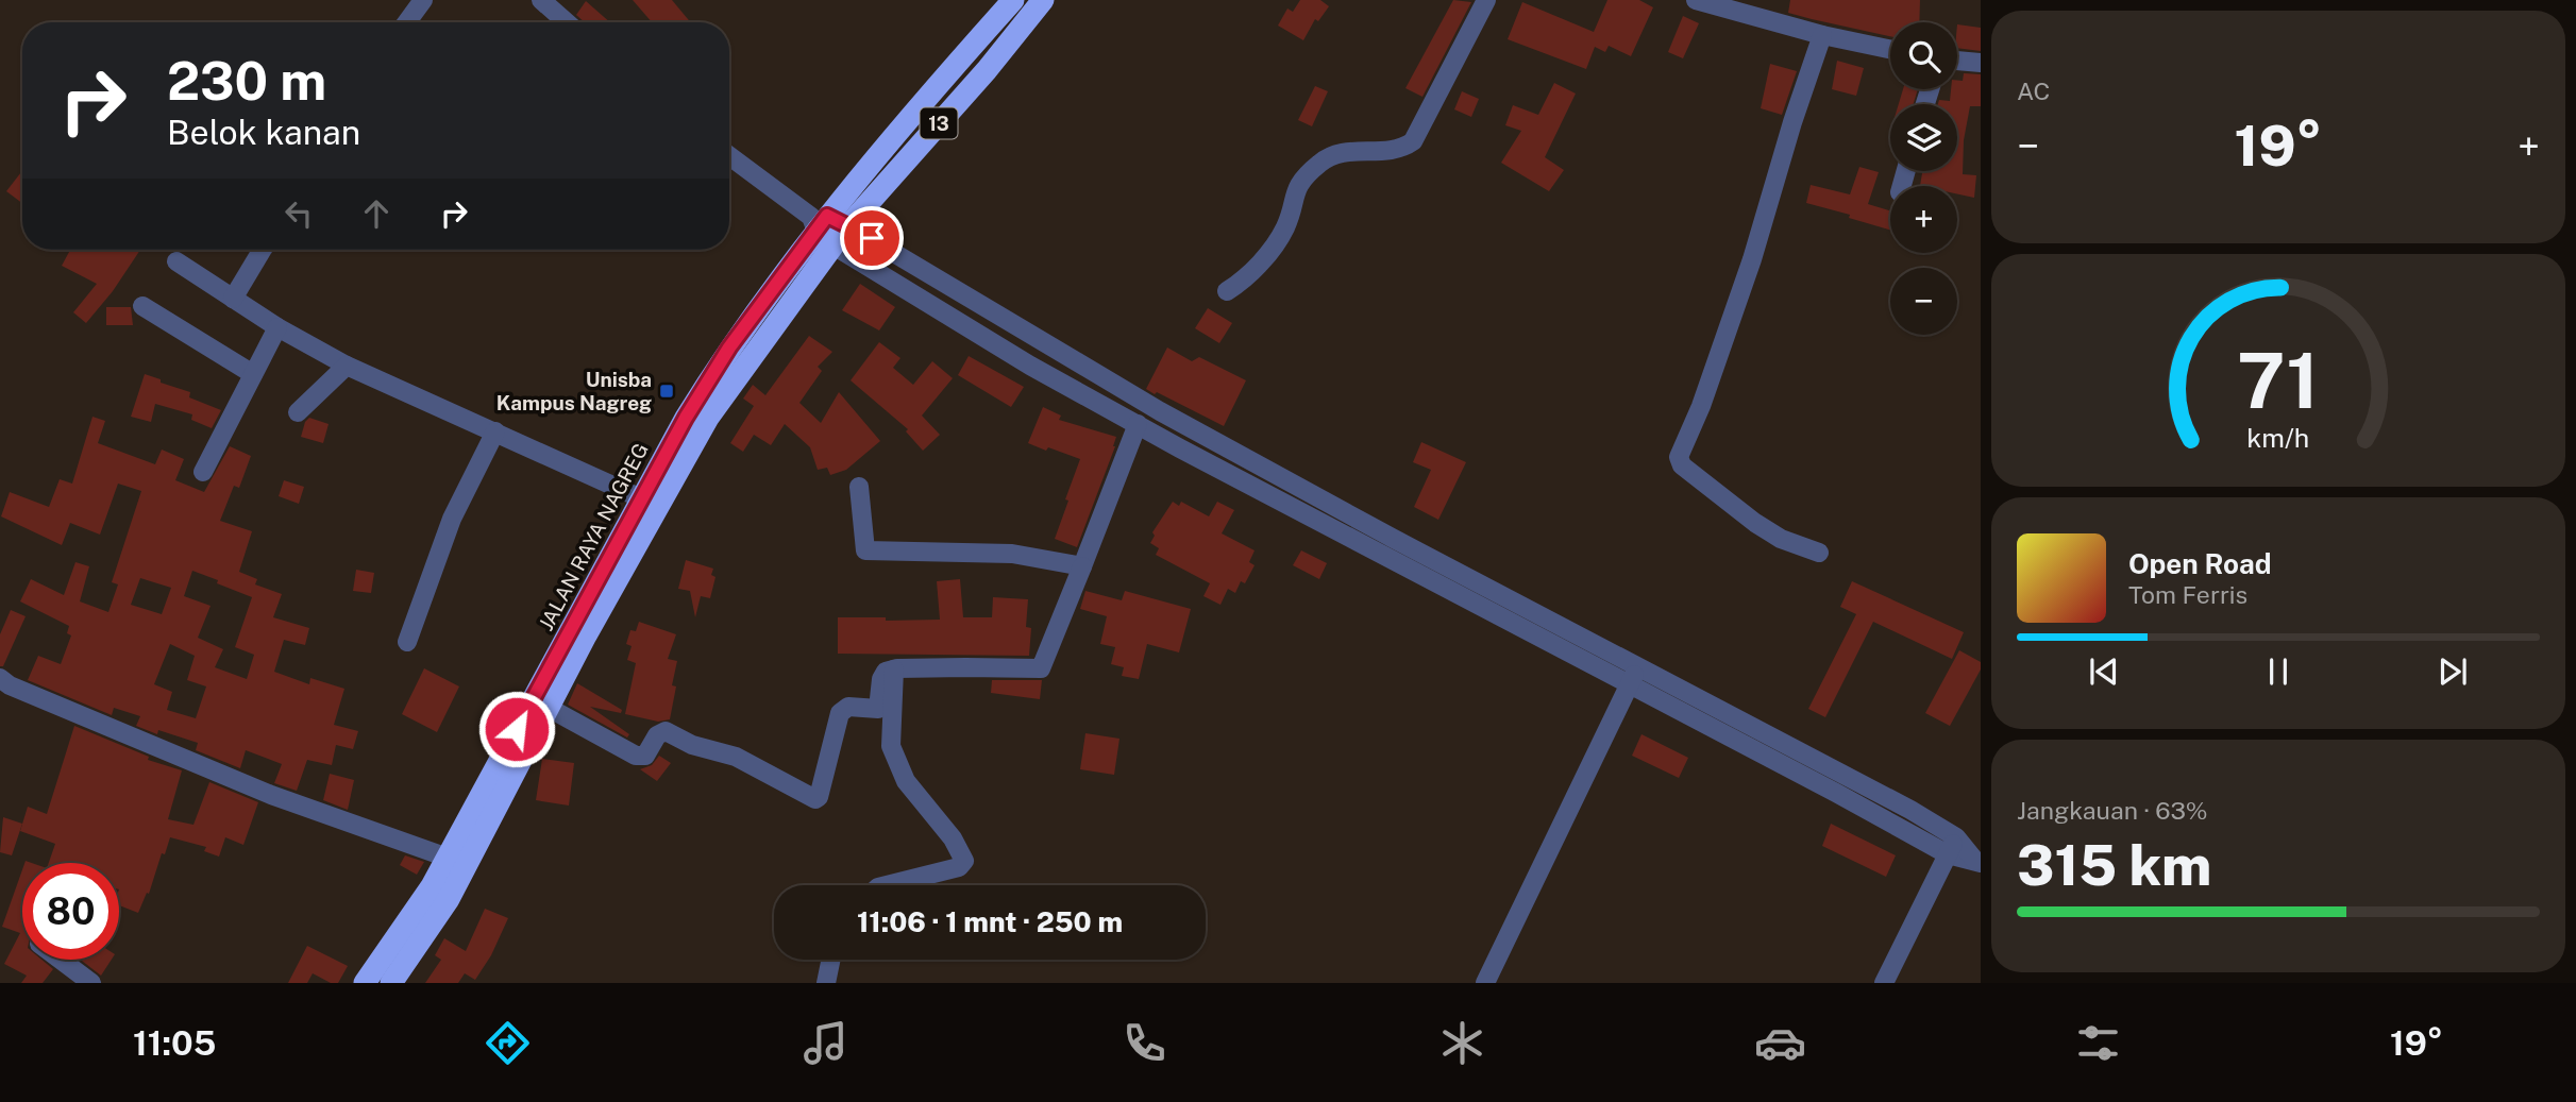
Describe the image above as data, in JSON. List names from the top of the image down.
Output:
{
  "streets": {
    "highway": ["13", "JALAN RAYA NAGREG"]
  },
  "places": {
    "transit": ["Unisba Kampus Nagreg"]
  },
  "page": {
    "tile": [
      "AC",
      ["Jangkauan · 63%", "315 km"]
    ],
    "map_buttons": ["+", "−"],
    "turn": ["230 m", "Belok kanan"],
    "heat": ["−", "19°", "+"],
    "song": ["Open Road", "Tom Ferris"],
    "limit": "80",
    "trip": "11:06 · 1 mnt · 250 m",
    "tabs": ["11:05", "19°"],
    "gauge": ["71", "km/h"]
  }
}
